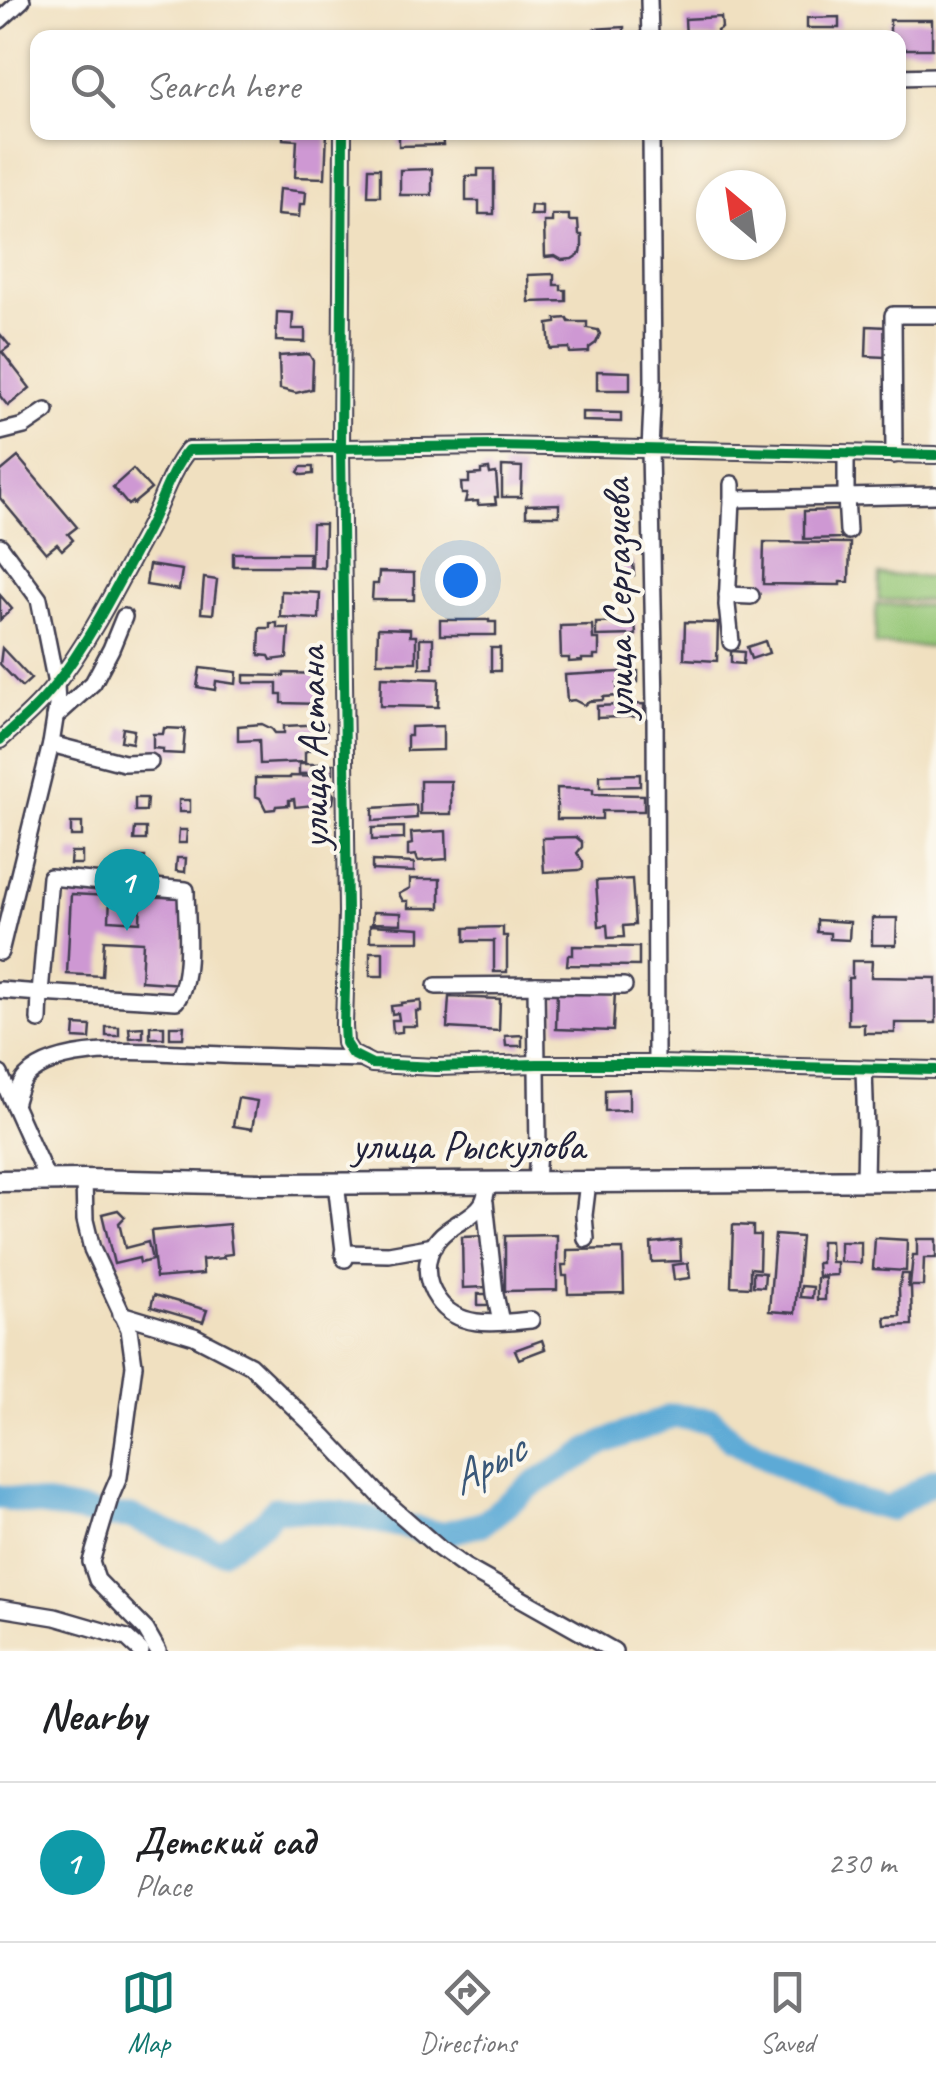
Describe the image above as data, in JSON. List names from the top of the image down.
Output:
{
  "streets": {
    "main road": ["улица Рыскулова"],
    "street": ["улица Сергазиева", "улица Астана"]
  },
  "water": ["Арыс"],
  "north": "top left",
  "page": {
    "search": "Search here",
    "pins": "1",
    "heading": "Nearby",
    "list": [
      {
        "mark": "1",
        "name": "Детский сад",
        "note": "Place",
        "value": "230 m"
      }
    ],
    "nav": ["Map", "Directions", "Saved"]
  }
}
